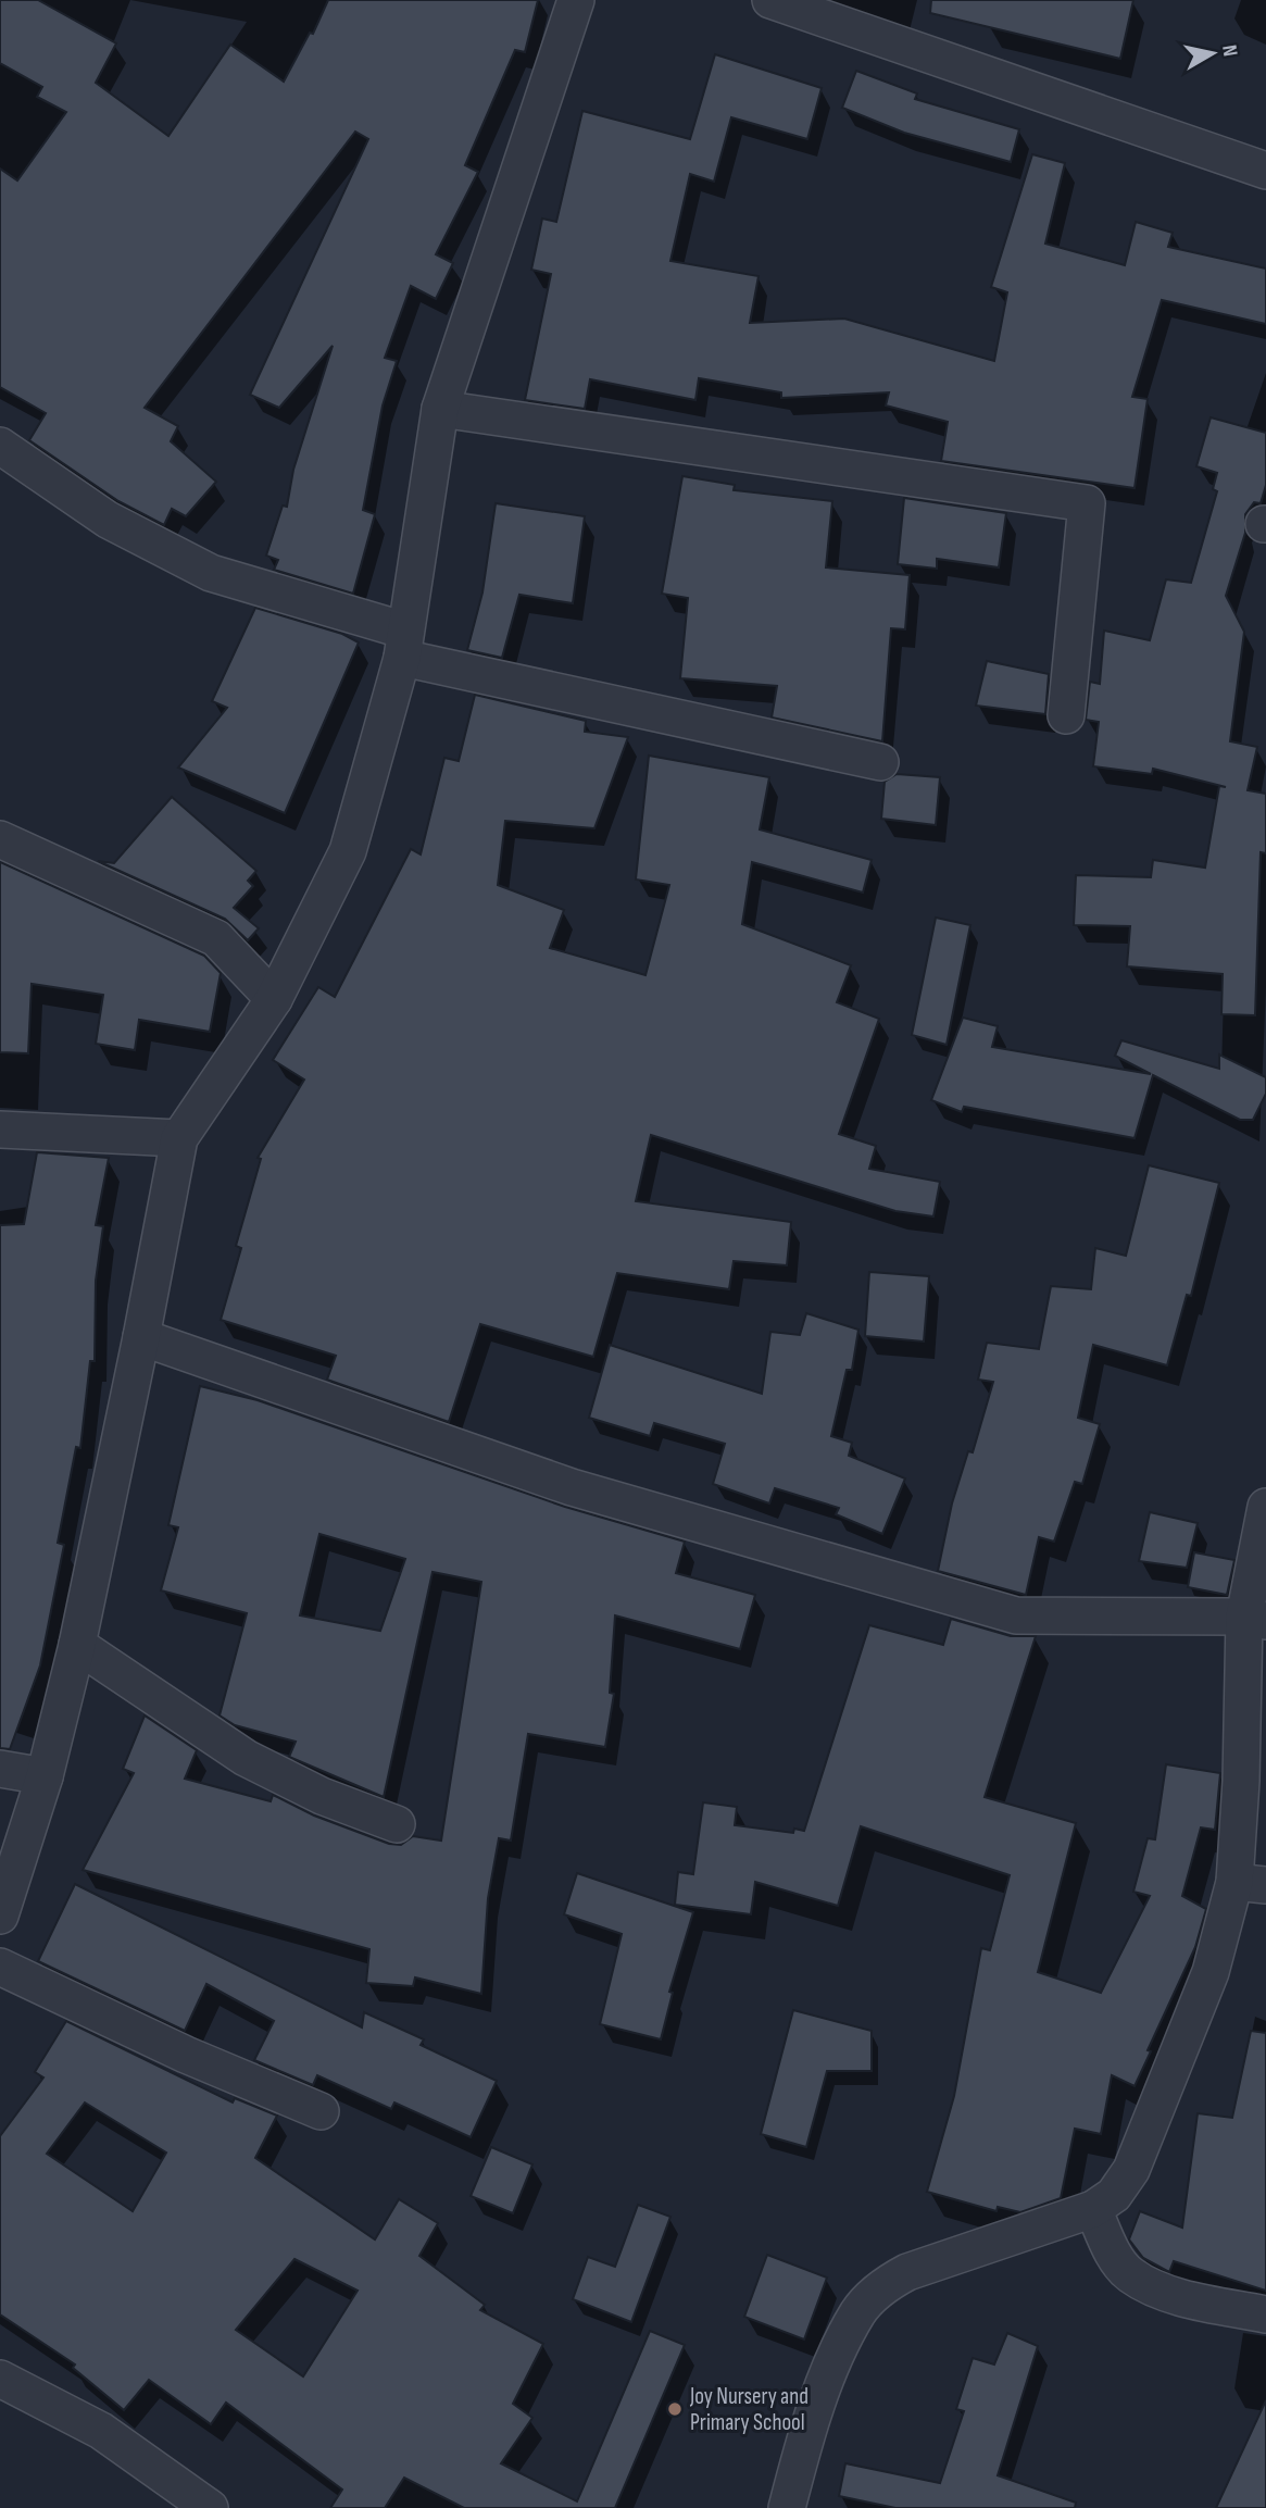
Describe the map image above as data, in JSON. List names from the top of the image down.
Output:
{
  "places": ["Joy Nursery and Primary School"],
  "north": "right"
}
